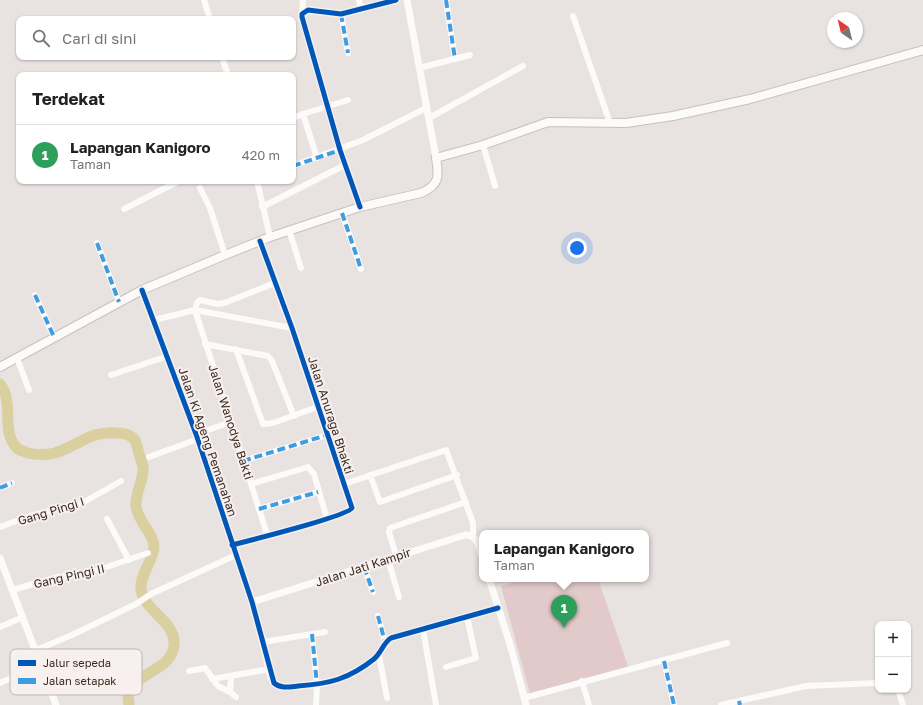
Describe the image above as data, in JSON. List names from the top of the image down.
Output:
{
  "streets": {
    "street": [
      "Jalan Anuraga Bhakti",
      "Jalan Wanodya Bakti",
      "Jalan Ki Ageng Pemanahan",
      "Gang Pingi I",
      "Jalan Jati Kampir",
      "Gang Pingi II"
    ]
  },
  "crossings": [
    ["Jalan Ki Ageng Pemanahan", "Jalan Jati Kampir"]
  ],
  "legend": ["Jalur sepeda", "Jalan setapak"],
  "north": "top left",
  "page": {
    "search": "Cari di sini",
    "heading": "Terdekat",
    "list": [
      {
        "mark": "1",
        "name": "Lapangan Kanigoro",
        "note": "Taman",
        "value": "420 m"
      }
    ],
    "popup": ["Lapangan Kanigoro", "Taman"],
    "pins": "1",
    "map_buttons": ["+", "−"]
  }
}
